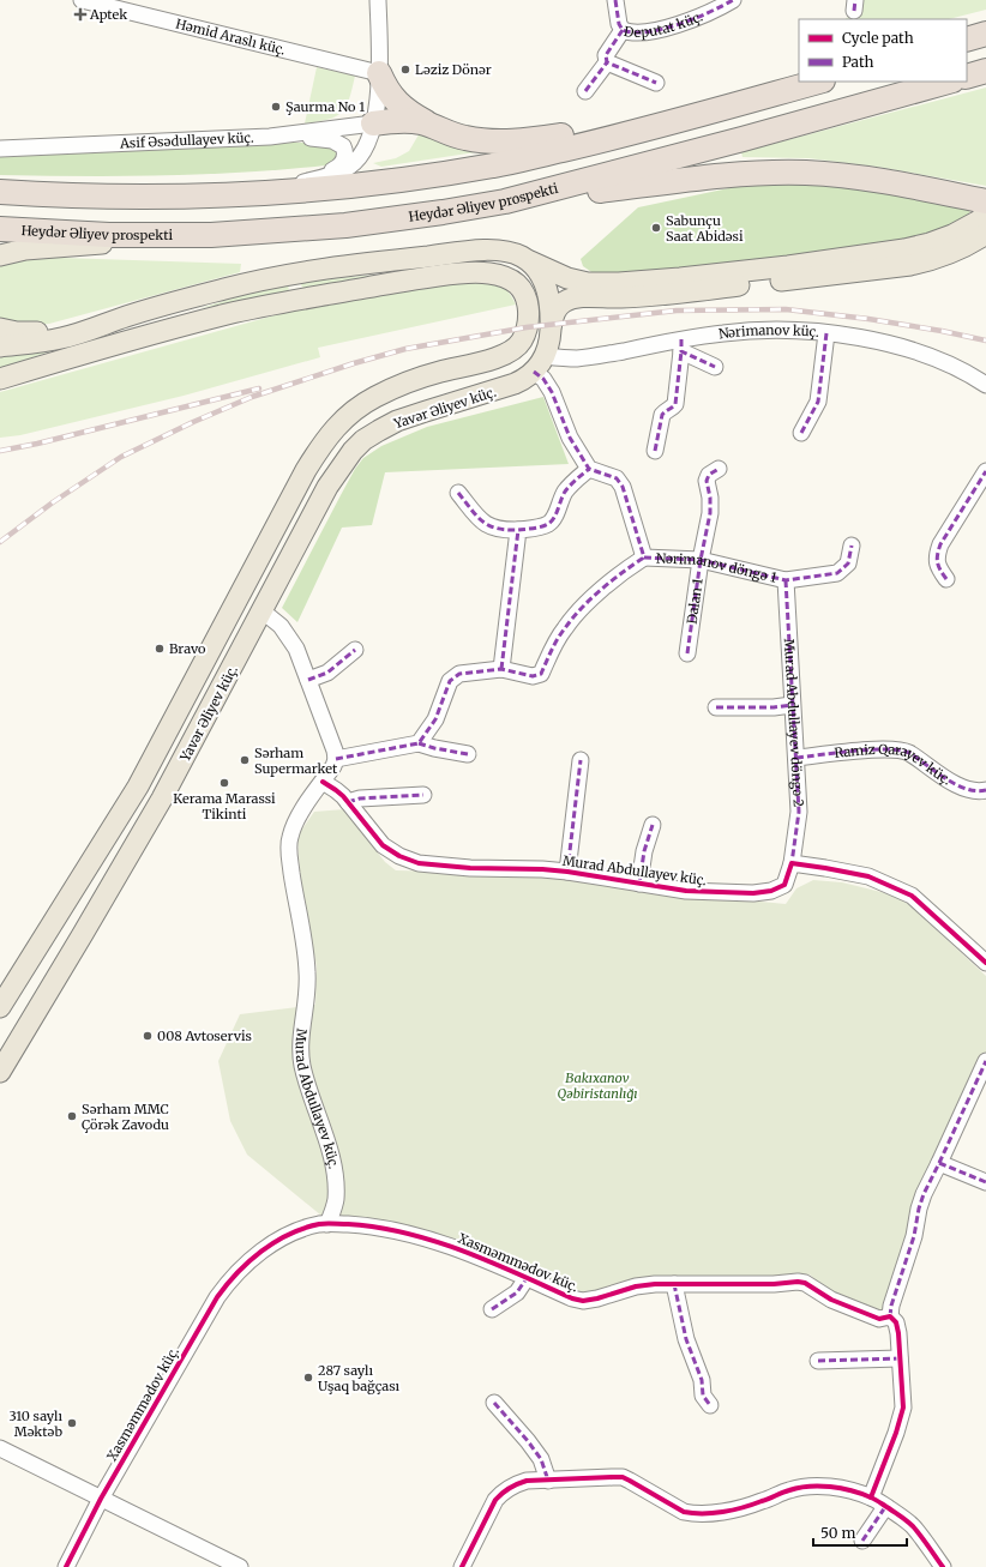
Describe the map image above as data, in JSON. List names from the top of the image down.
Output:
{
  "streets": {
    "highway": ["Heydər Əliyev prospekti"],
    "main road": ["Yavər Əliyev küç."],
    "street": [
      "Deputat küç.",
      "Həmid Araslı küç.",
      "Asif Əsədullayev küç.",
      "Nərimanov küç.",
      "Nərimanov döngə 1",
      "Dalan 1",
      "Murad Abdullayev döngə 2",
      "Ramiz Qarayev küç.",
      "Murad Abdullayev küç.",
      "Xasməmmədov küç."
    ]
  },
  "crossings": [
    ["Nərimanov küç.", "Yavər Əliyev küç."],
    ["Nərimanov döngə 1", "Dalan 1"],
    ["Nərimanov döngə 1", "Murad Abdullayev döngə 2"],
    ["Murad Abdullayev döngə 2", "Ramiz Qarayev küç."],
    ["Murad Abdullayev döngə 2", "Murad Abdullayev küç."],
    ["Murad Abdullayev küç.", "Xasməmmədov küç."]
  ],
  "parks": ["Bakıxanov Qəbiristanlığı"],
  "places": {
    "health": ["Aptek"],
    "other": [
      "Ləziz Dönər",
      "Şaurma No 1",
      "Sabunçu Saat Abidəsi",
      "Bravo",
      "Sərham Supermarket",
      "Kerama Marassi Tikinti",
      "008 Avtoservis",
      "Sərham MMC Çörək Zavodu",
      "287 saylı Uşaq bağçası",
      "310 saylı Məktəb"
    ]
  },
  "legend": ["Cycle path", "Path"],
  "scale_bar": "50 m"
}
